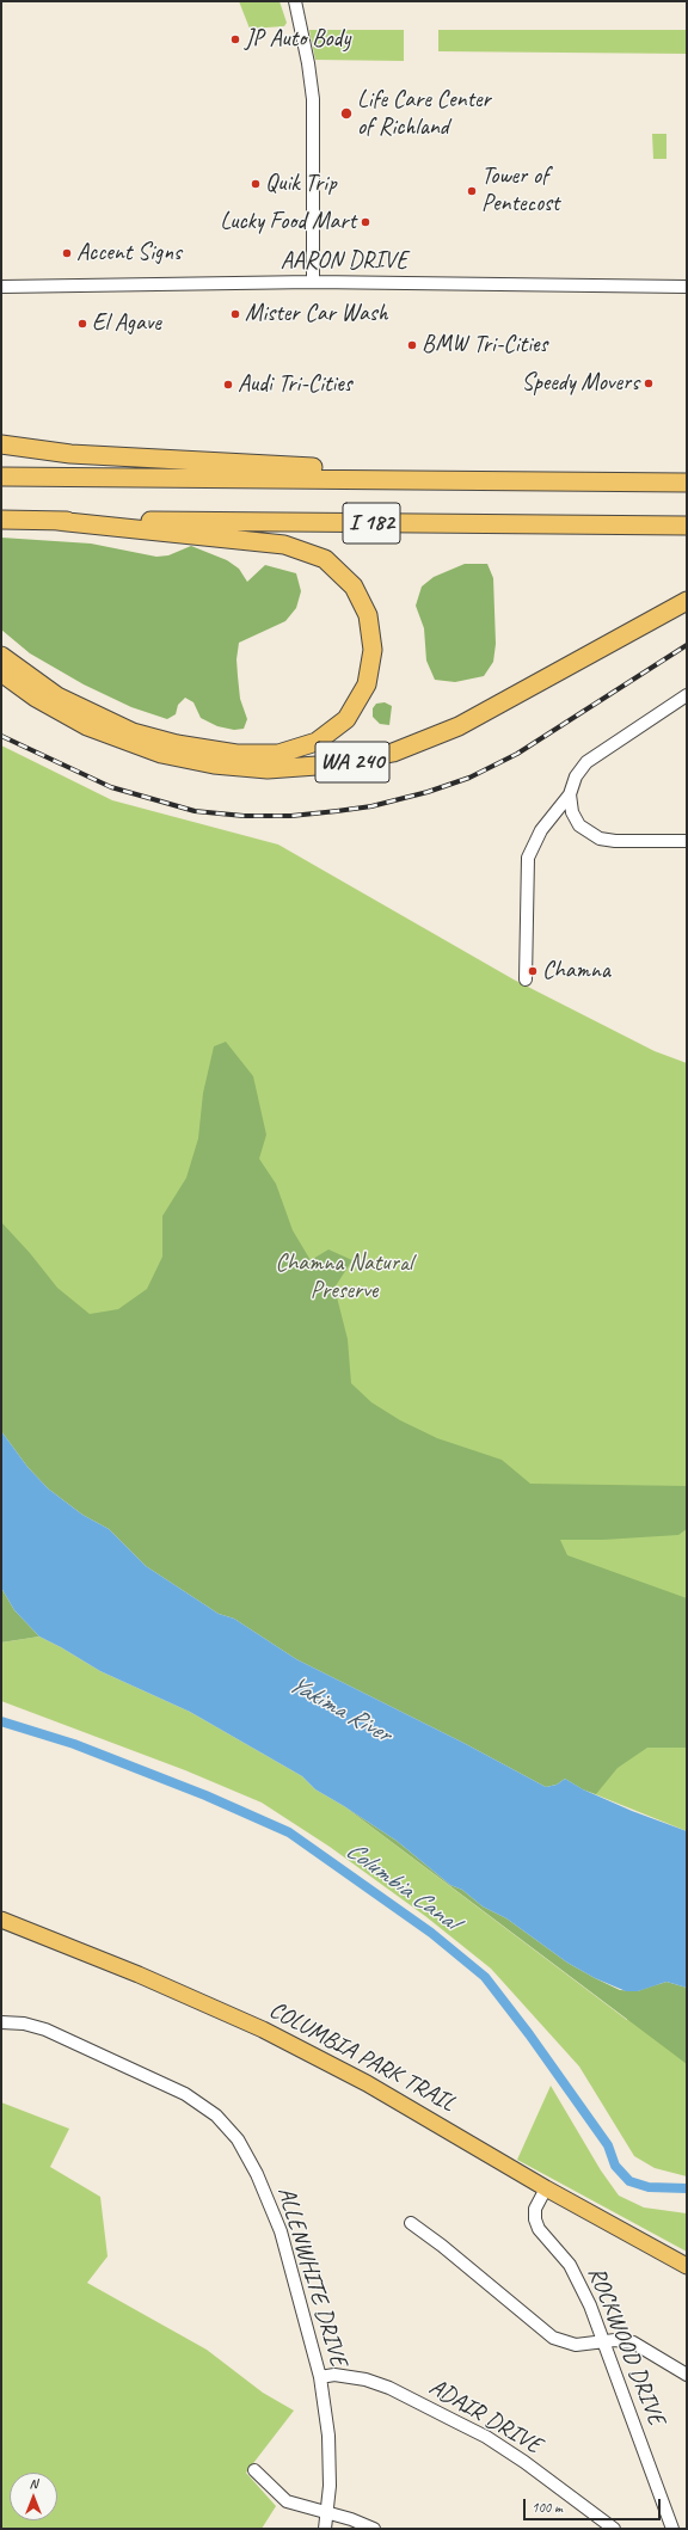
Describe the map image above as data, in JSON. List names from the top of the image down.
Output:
{
  "streets": {
    "highway": ["I 182", "WA 240"],
    "main road": ["COLUMBIA PARK TRAIL"],
    "street": [
      "AARON DRIVE",
      "ALLENWHITE DRIVE",
      "ROCKWOOD DRIVE",
      "ADAIR DRIVE"
    ]
  },
  "crossings": [
    ["COLUMBIA PARK TRAIL", "ROCKWOOD DRIVE"],
    ["ALLENWHITE DRIVE", "ADAIR DRIVE"]
  ],
  "water": ["Yakima River", "Columbia Canal"],
  "parks": ["Chamna Natural Preserve"],
  "places": [
    "JP Auto Body",
    "Life Care Center of Richland",
    "Quik Trip",
    "Tower of Pentecost",
    "Lucky Food Mart",
    "Accent Signs",
    "Mister Car Wash",
    "El Agave",
    "BMW Tri-Cities",
    "Speedy Movers",
    "Audi Tri-Cities",
    "Chamna"
  ],
  "scale_bar": "100 m",
  "north": "top"
}
